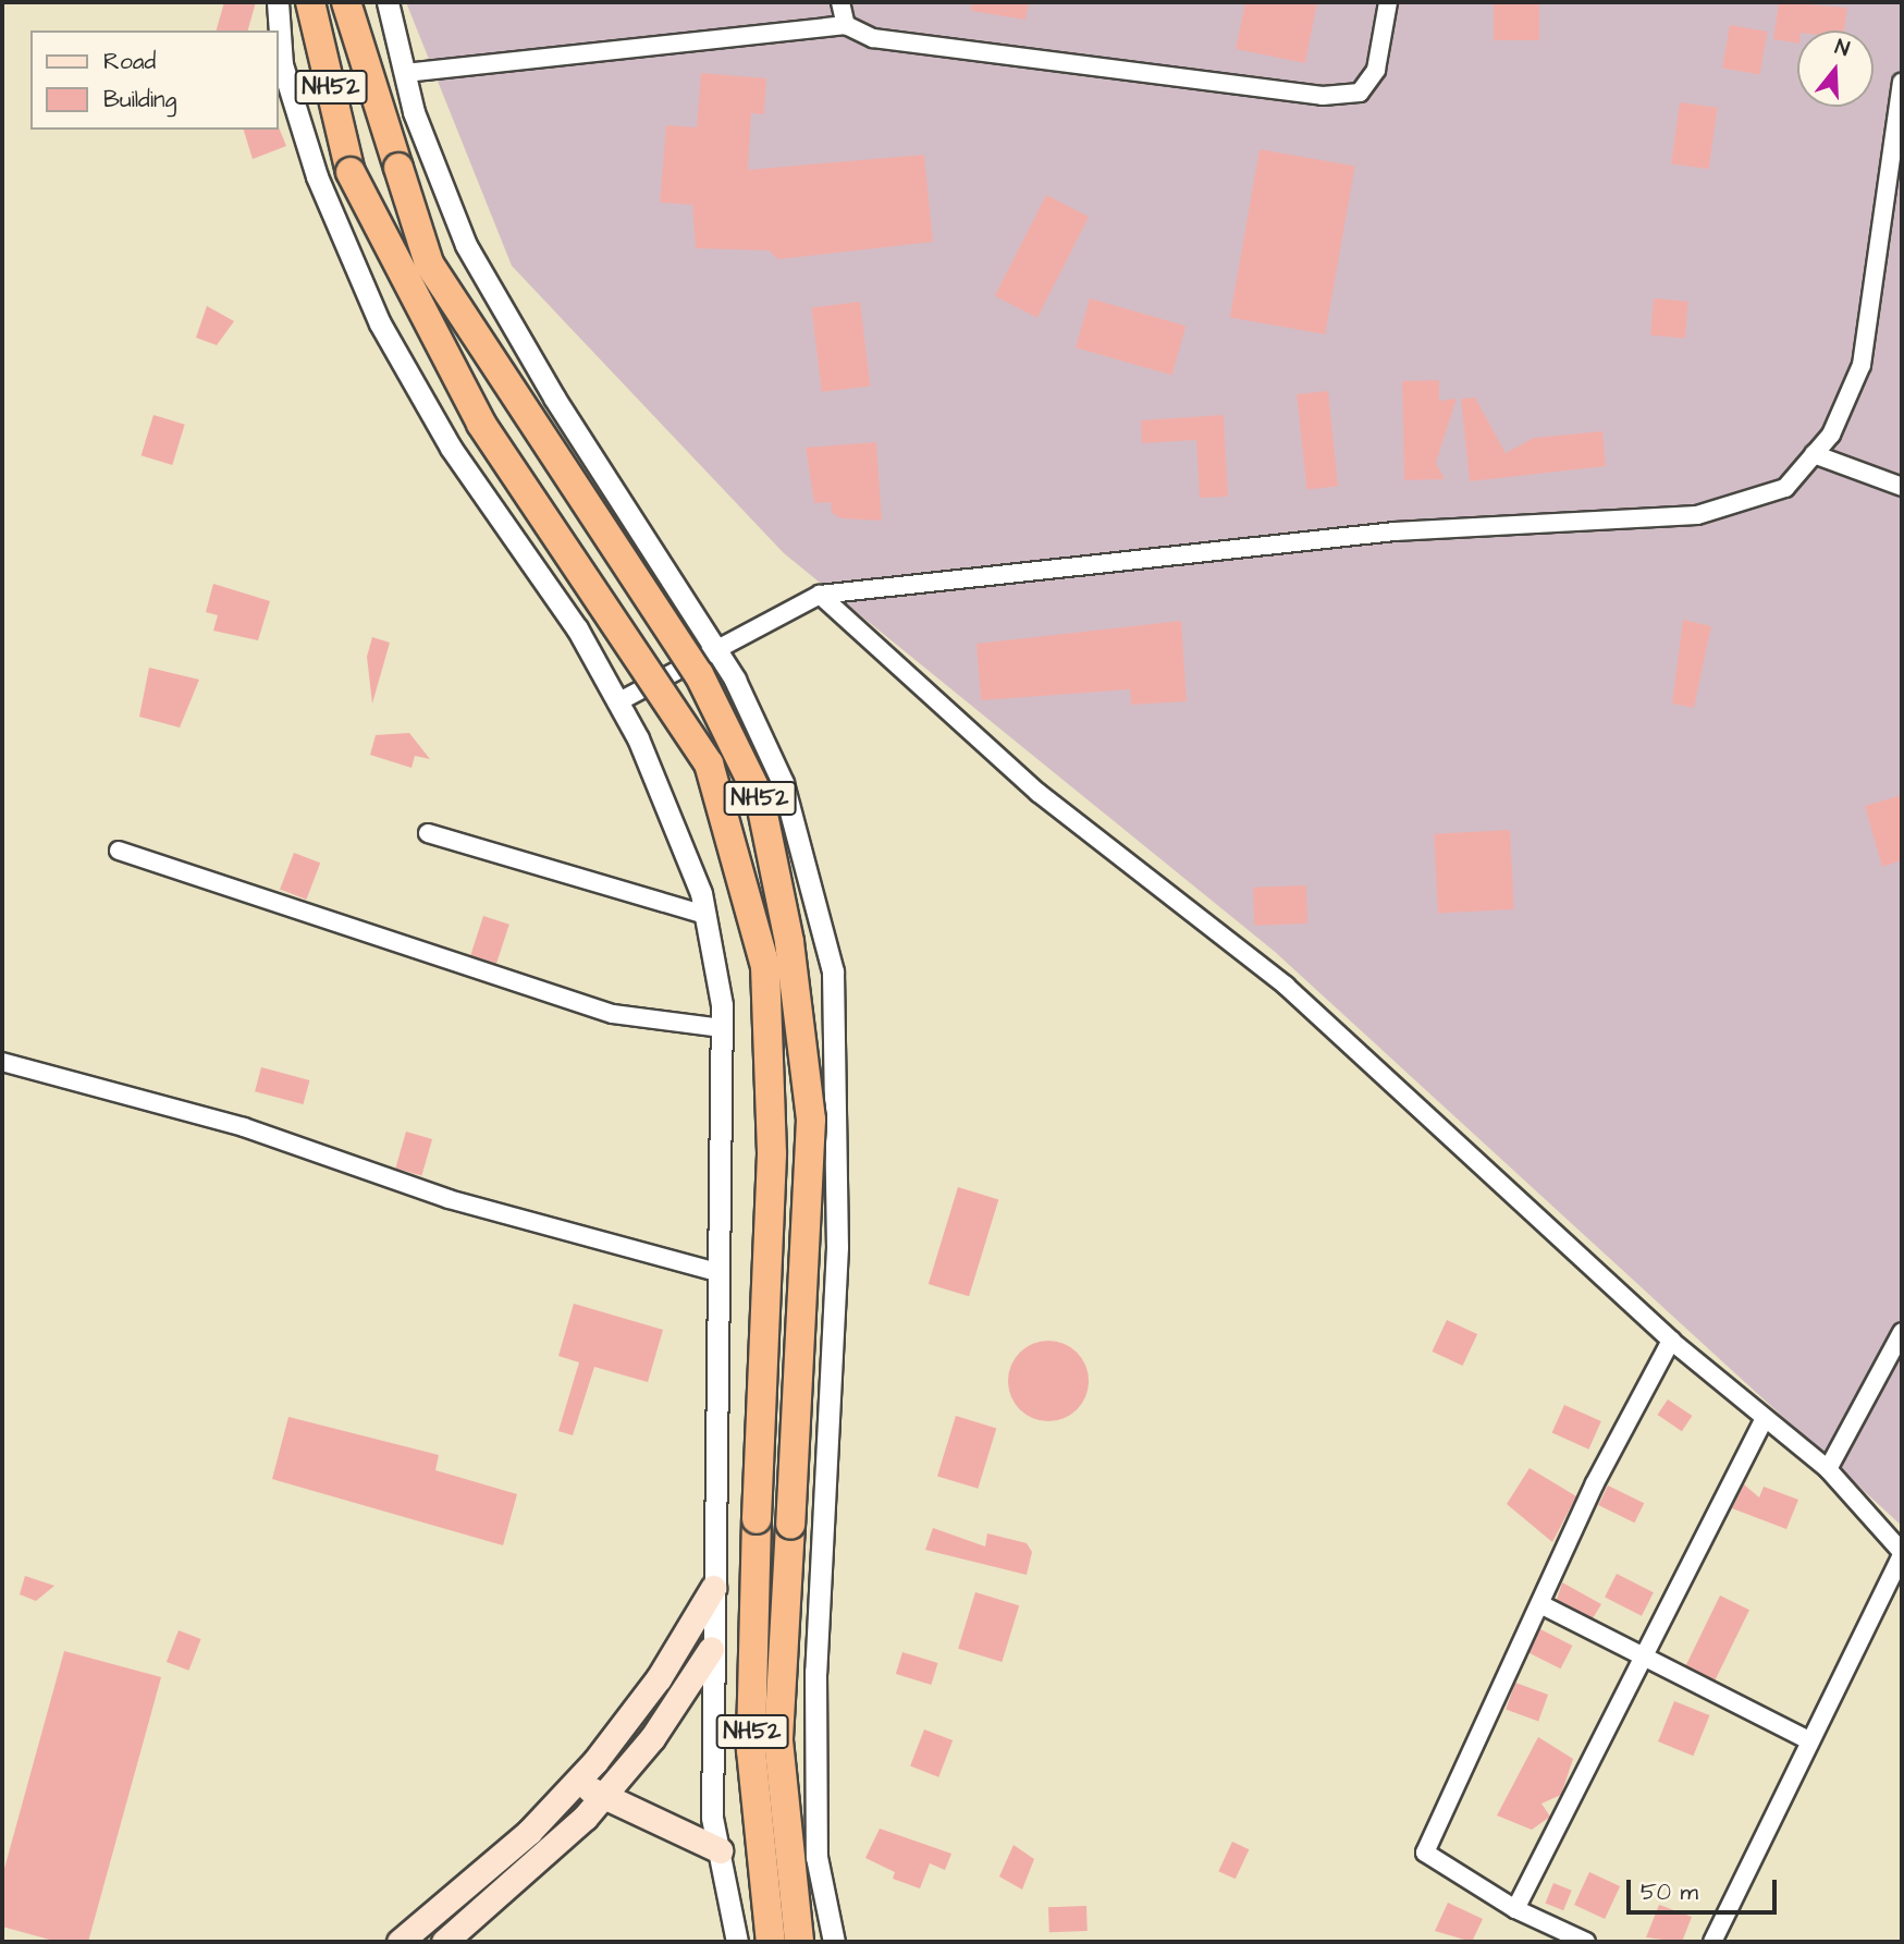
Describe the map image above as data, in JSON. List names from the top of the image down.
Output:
{
  "streets": {
    "highway": ["NH52"]
  },
  "legend": ["Road", "Building"],
  "scale_bar": "50 m",
  "north": "top"
}
